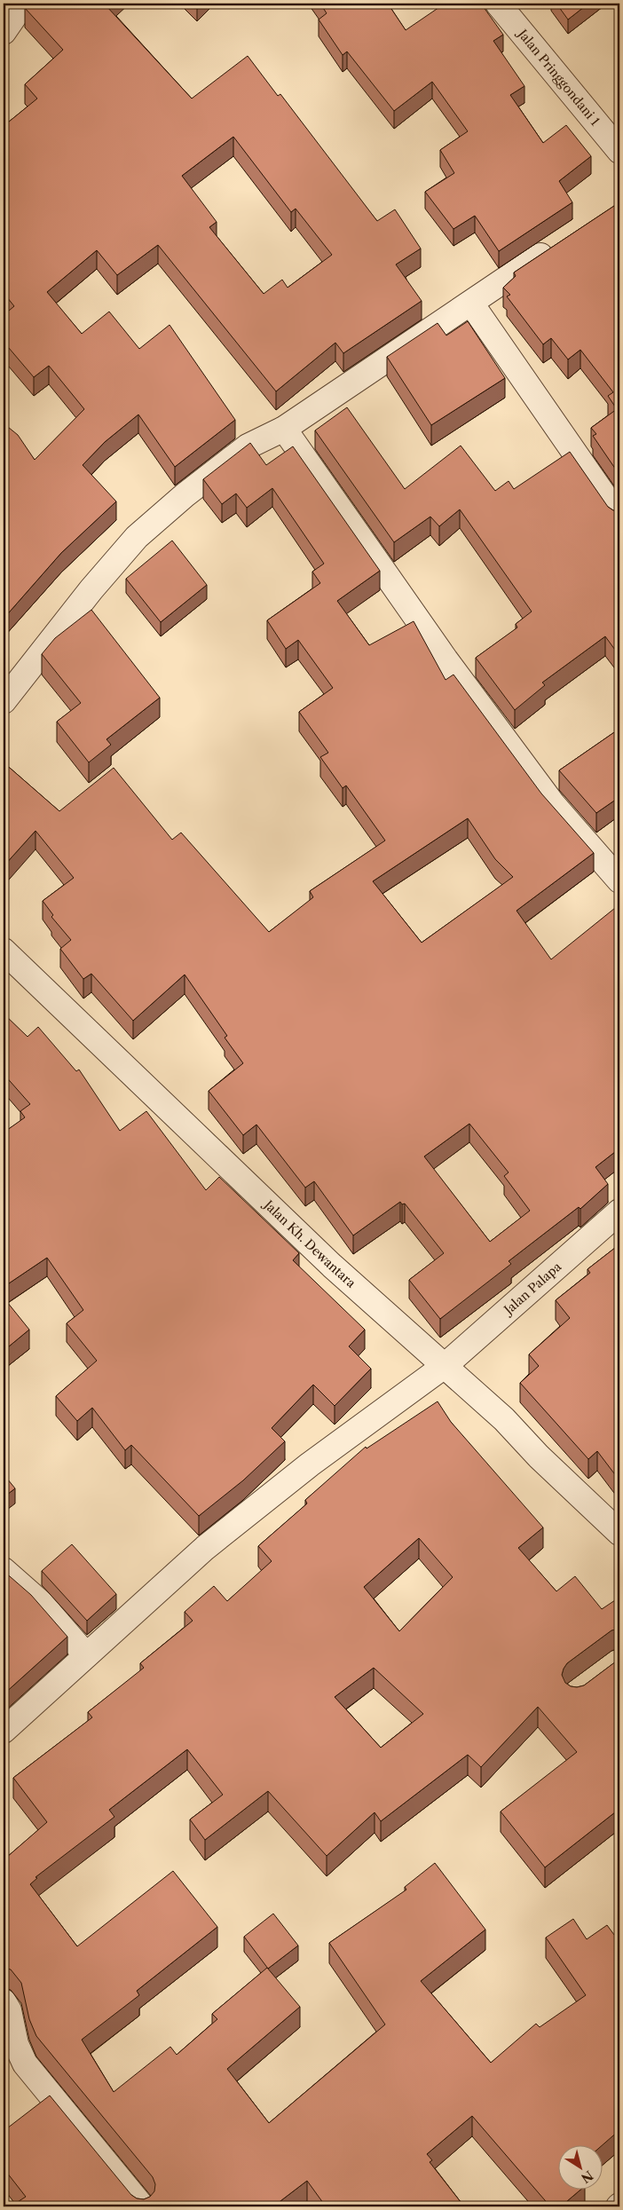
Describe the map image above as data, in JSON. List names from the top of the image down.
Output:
{
  "streets": {
    "street": ["Jalan Pringgondani 1", "Jalan Kh. Dewantara", "Jalan Palapa"]
  },
  "crossings": [
    ["Jalan Kh. Dewantara", "Jalan Palapa"]
  ],
  "north": "bottom right"
}
